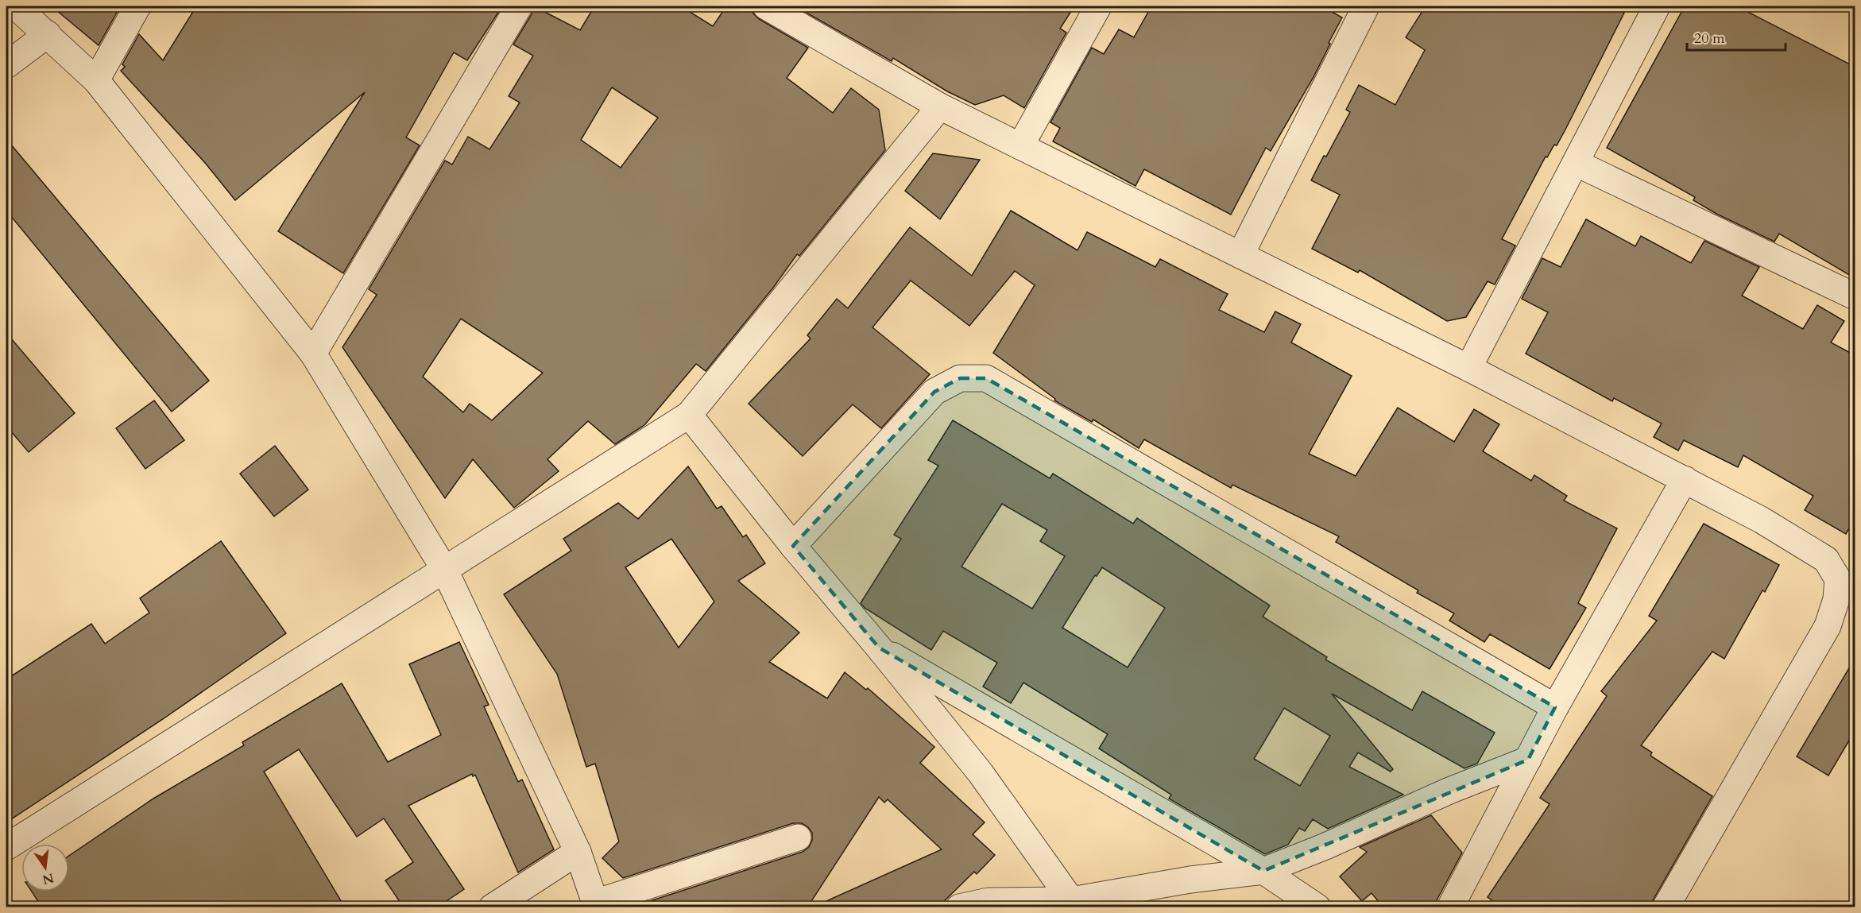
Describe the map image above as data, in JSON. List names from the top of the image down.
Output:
{
  "scale_bar": "20 m",
  "north": "bottom"
}
